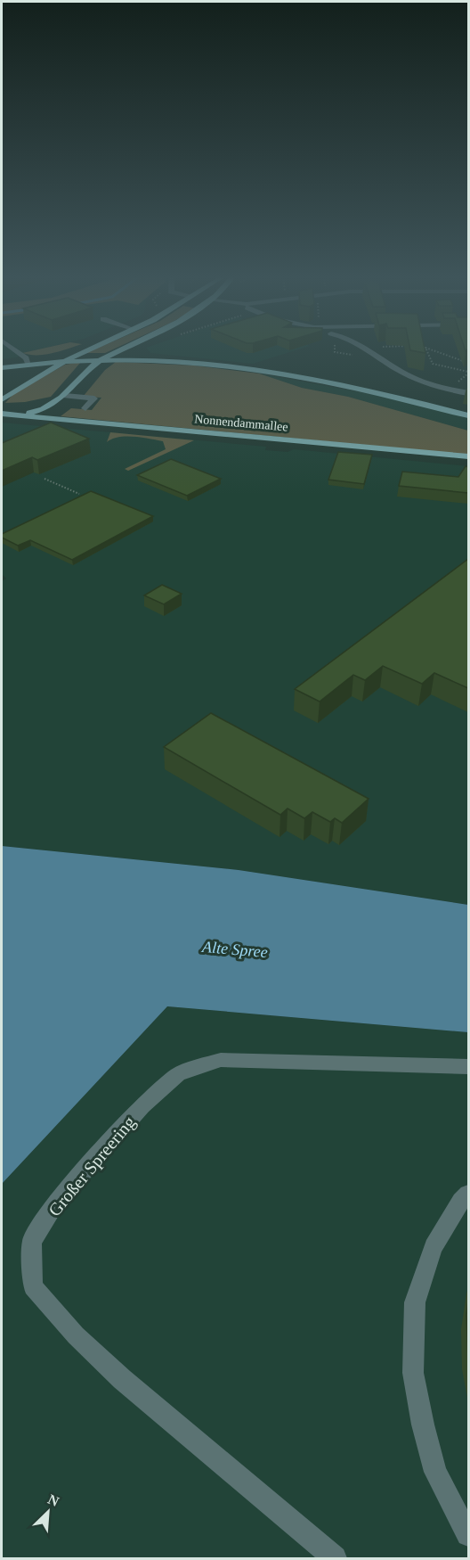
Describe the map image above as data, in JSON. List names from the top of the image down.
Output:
{
  "streets": {
    "main road": ["Nonnendammallee"],
    "street": ["Großer Spreering"]
  },
  "water": ["Alte Spree"],
  "north": "top right"
}
